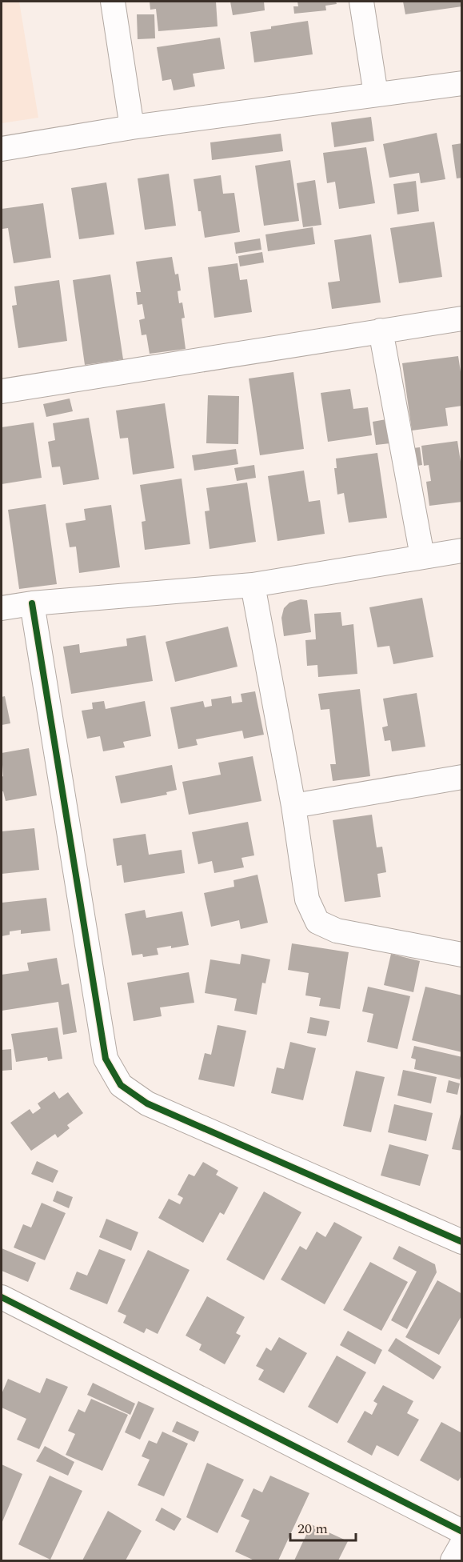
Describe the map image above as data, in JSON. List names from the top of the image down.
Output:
{
  "scale_bar": "20 m"
}
